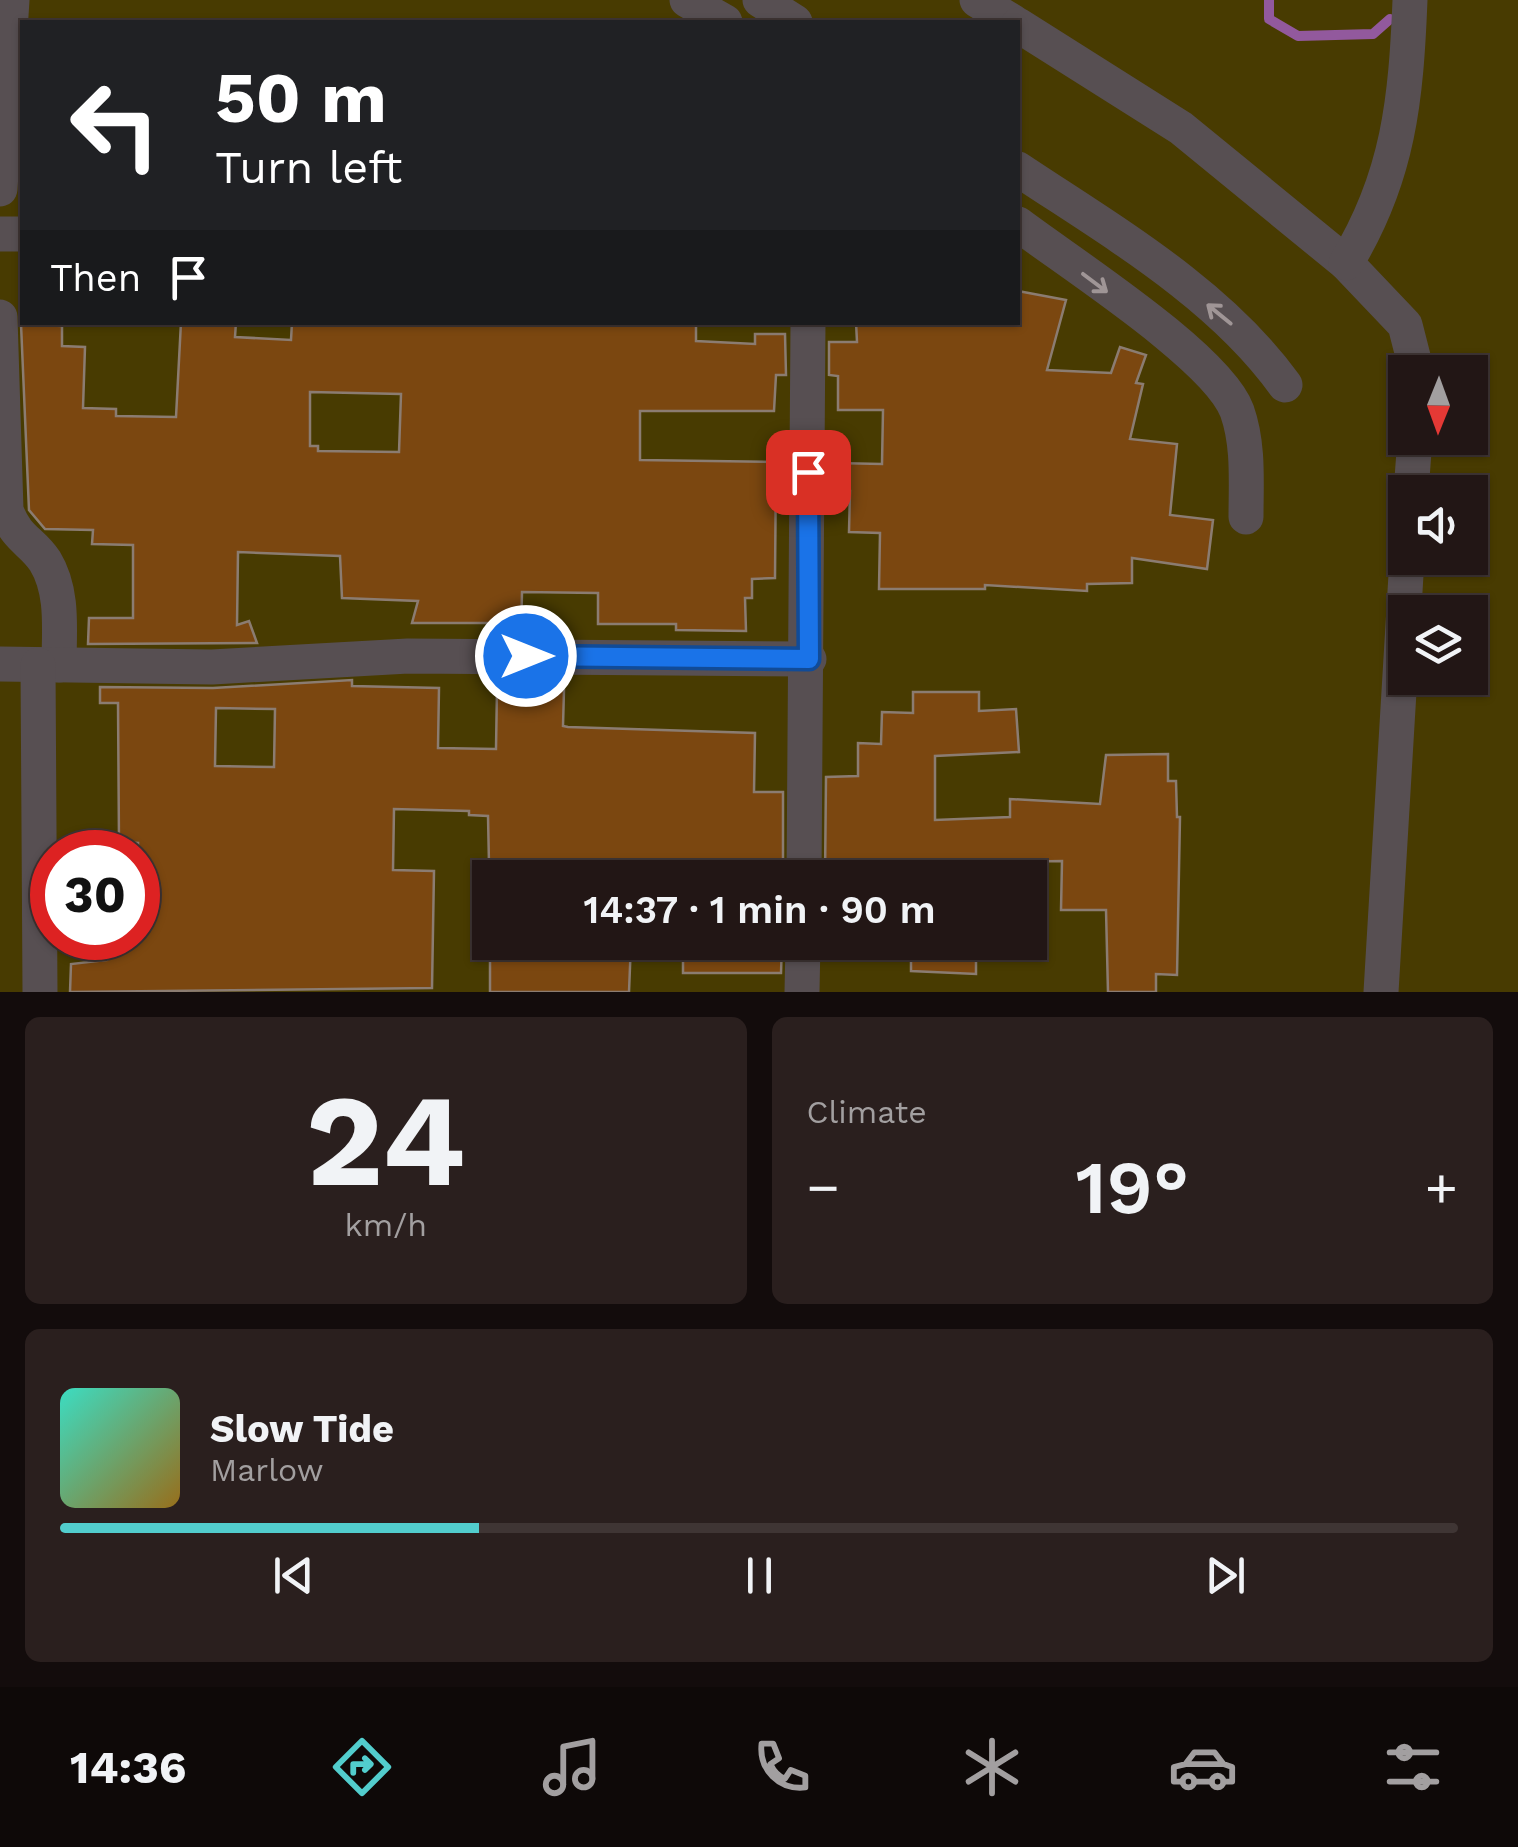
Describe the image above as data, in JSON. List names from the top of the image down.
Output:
{
  "north": "bottom",
  "page": {
    "turn": ["50 m", "Turn left"],
    "then": "Then",
    "limit": "30",
    "trip": "14:37 · 1 min · 90 m",
    "tile": [
      ["24", "km/h"],
      "Climate"
    ],
    "heat": ["−", "19°", "+"],
    "song": ["Slow Tide", "Marlow"],
    "tabs": "14:36"
  }
}
